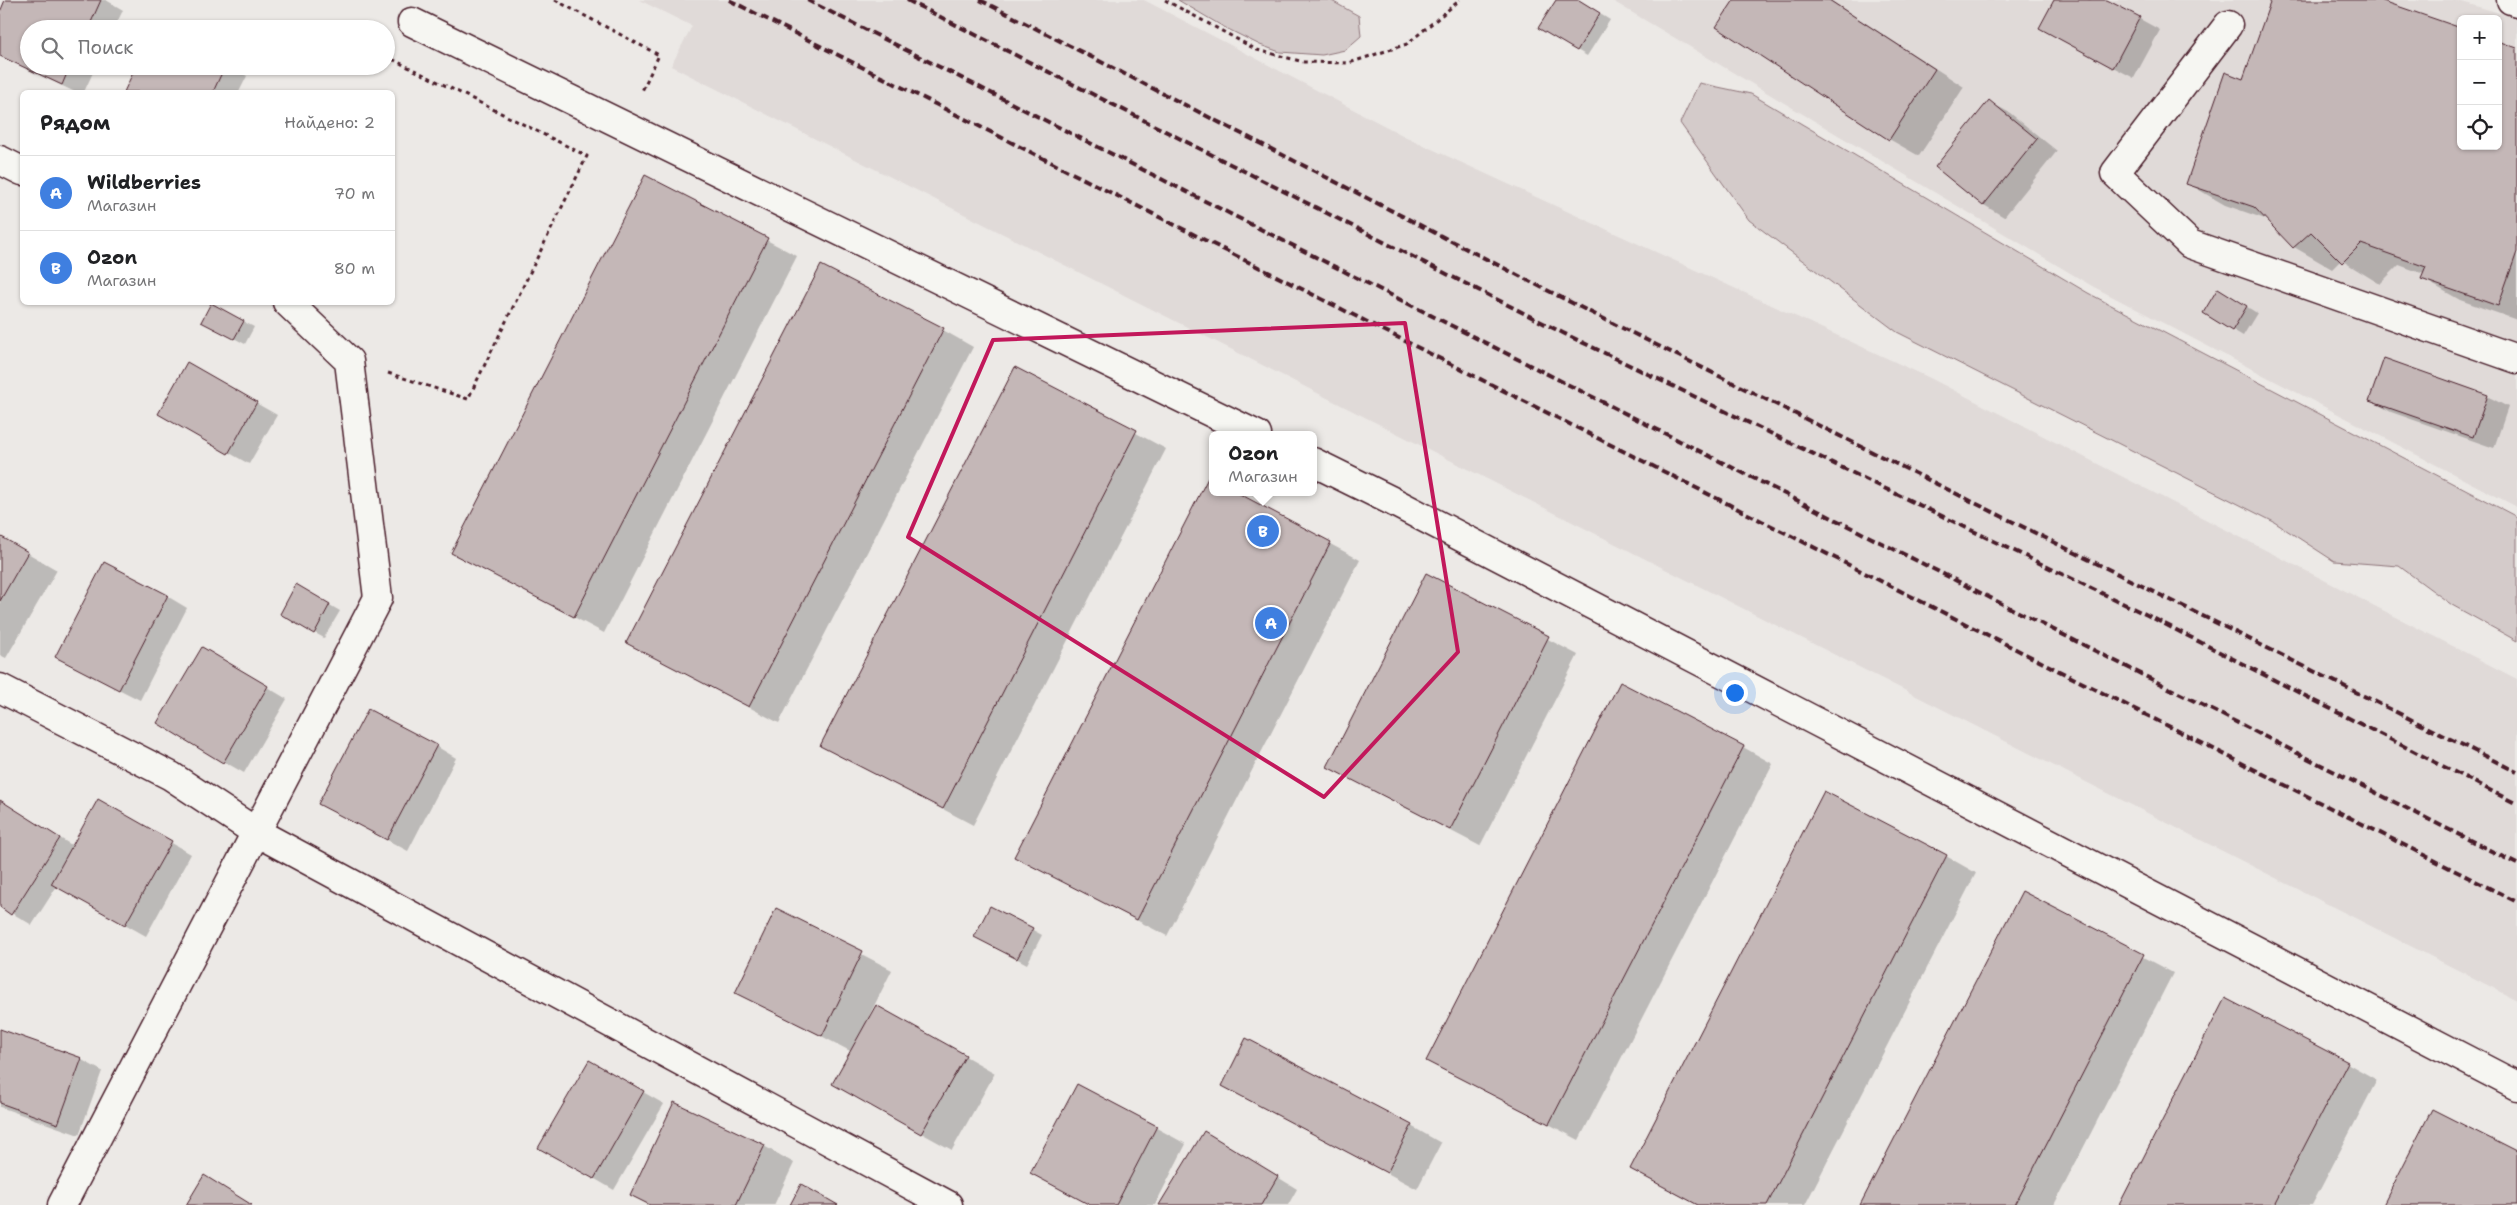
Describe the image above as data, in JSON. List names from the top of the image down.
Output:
{
  "page": {
    "map_buttons": ["+", "−"],
    "search": "Поиск",
    "heading": ["Рядом", "Найдено: 2"],
    "list": [
      {
        "mark": "A",
        "name": "Wildberries",
        "note": "Магазин",
        "value": "70 m"
      },
      {
        "mark": "B",
        "name": "Ozon",
        "note": "Магазин",
        "value": "80 m"
      }
    ],
    "popup": ["Ozon", "Магазин"],
    "pins": ["B", "A"]
  }
}
